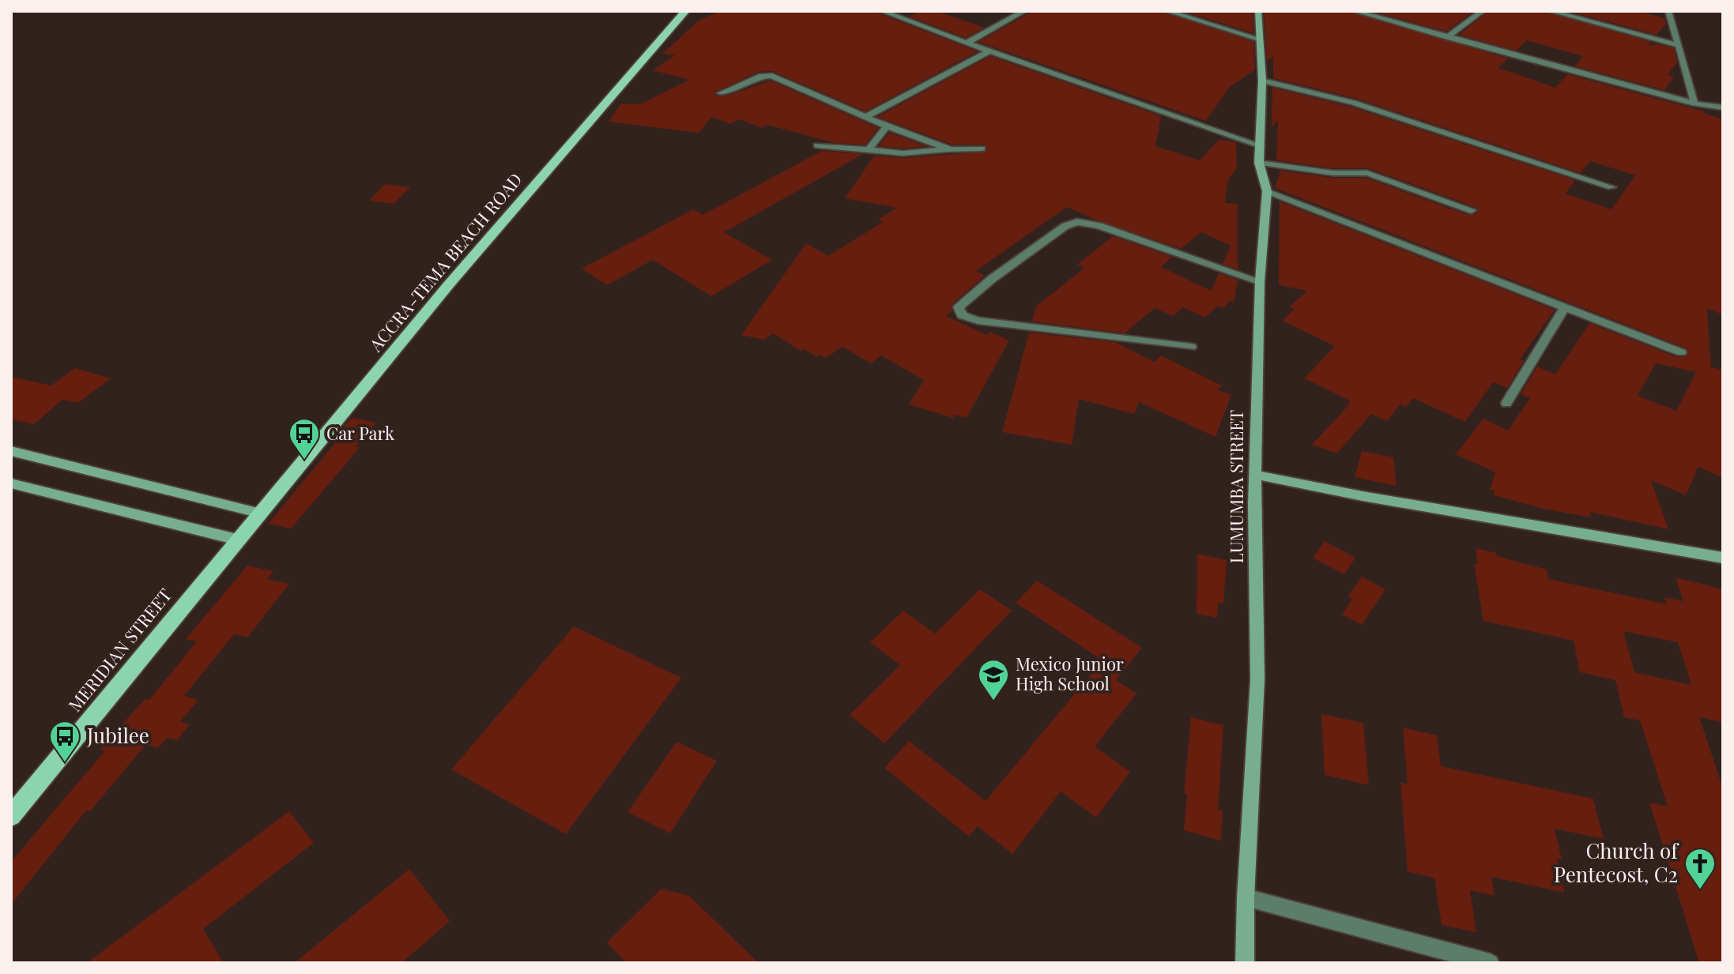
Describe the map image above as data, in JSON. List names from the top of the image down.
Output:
{
  "streets": {
    "main road": ["ACCRA-TEMA BEACH ROAD", "LUMUMBA STREET", "MERIDIAN STREET"]
  },
  "crossings": [
    ["ACCRA-TEMA BEACH ROAD", "MERIDIAN STREET"]
  ],
  "places": {
    "bus stop": ["Car Park", "Jubilee"],
    "school or university": ["Mexico Junior High School"],
    "church": ["Church of Pentecost, C2"]
  }
}
